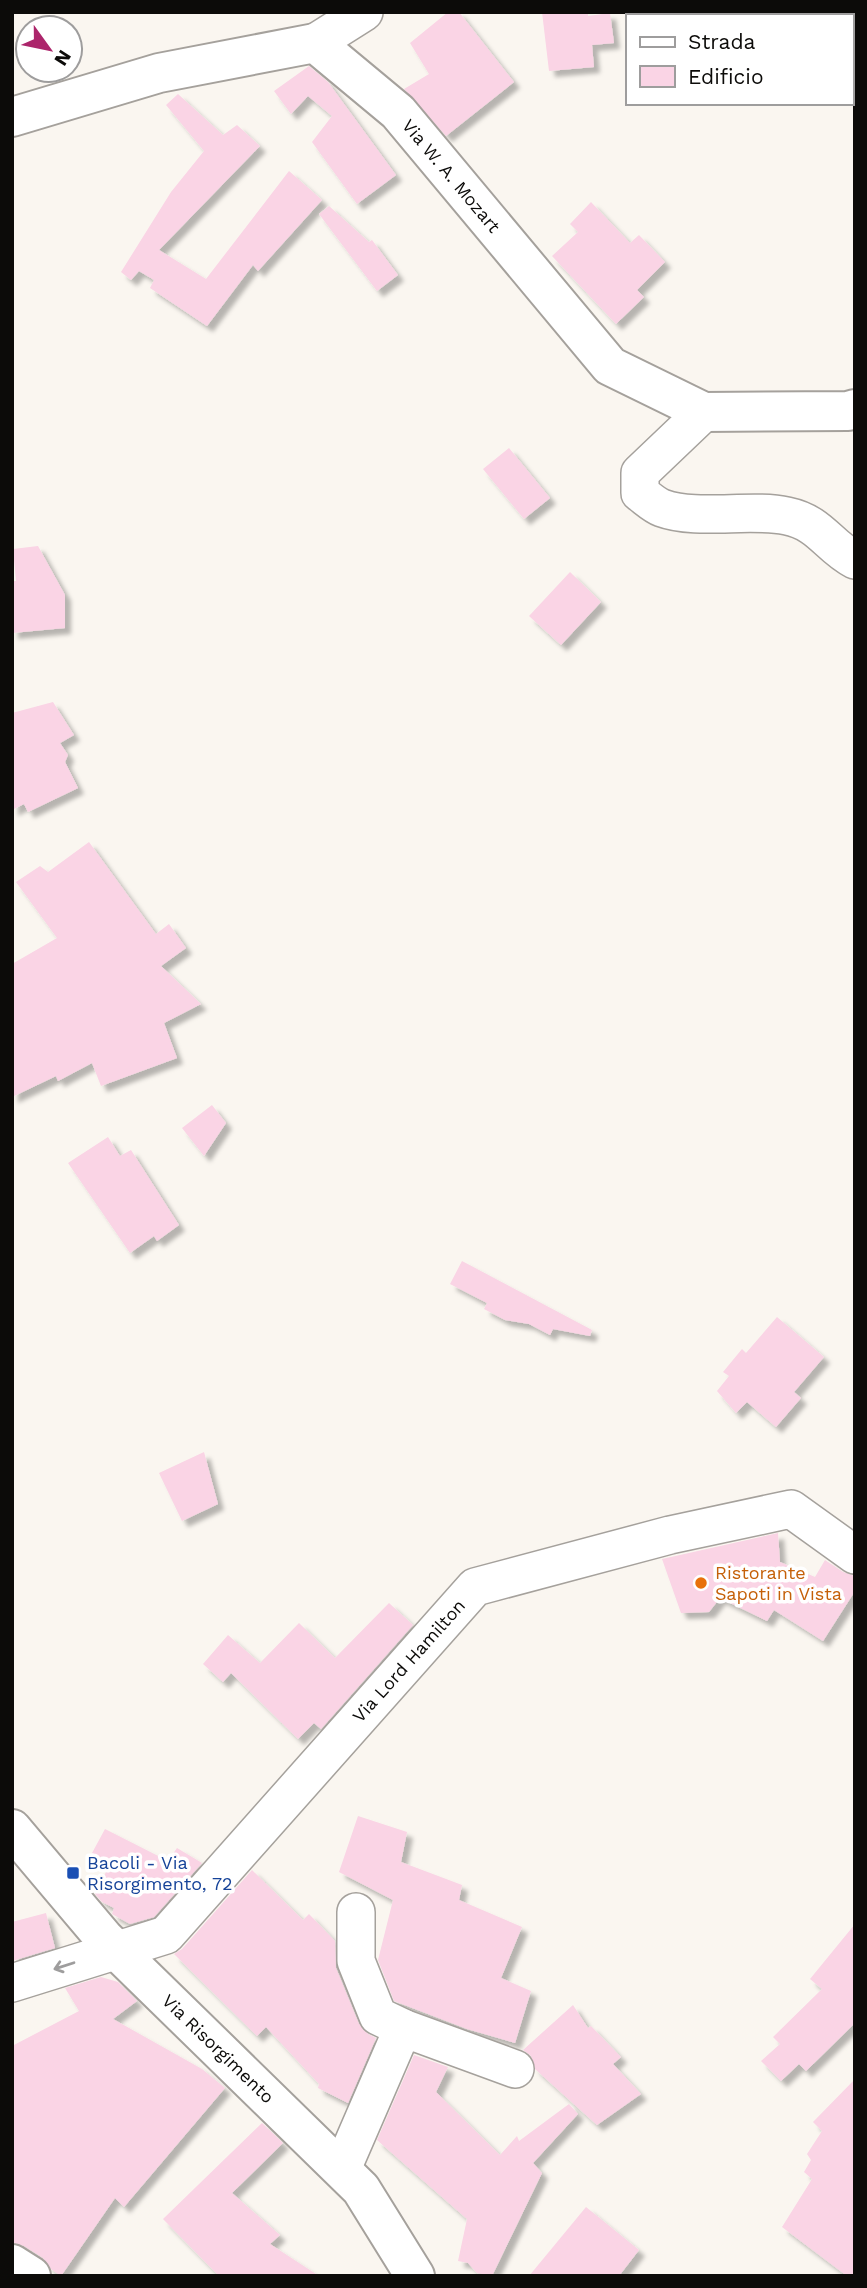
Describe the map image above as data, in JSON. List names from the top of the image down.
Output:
{
  "streets": {
    "street": ["Via W. A. Mozart", "Via Lord Hamilton", "Via Risorgimento"]
  },
  "crossings": [
    ["Via Lord Hamilton", "Via Risorgimento"]
  ],
  "places": {
    "other": ["Ristorante Sapoti in Vista"],
    "transit": ["Bacoli - Via Risorgimento, 72"]
  },
  "legend": ["Strada", "Edificio"],
  "north": "bottom right"
}
